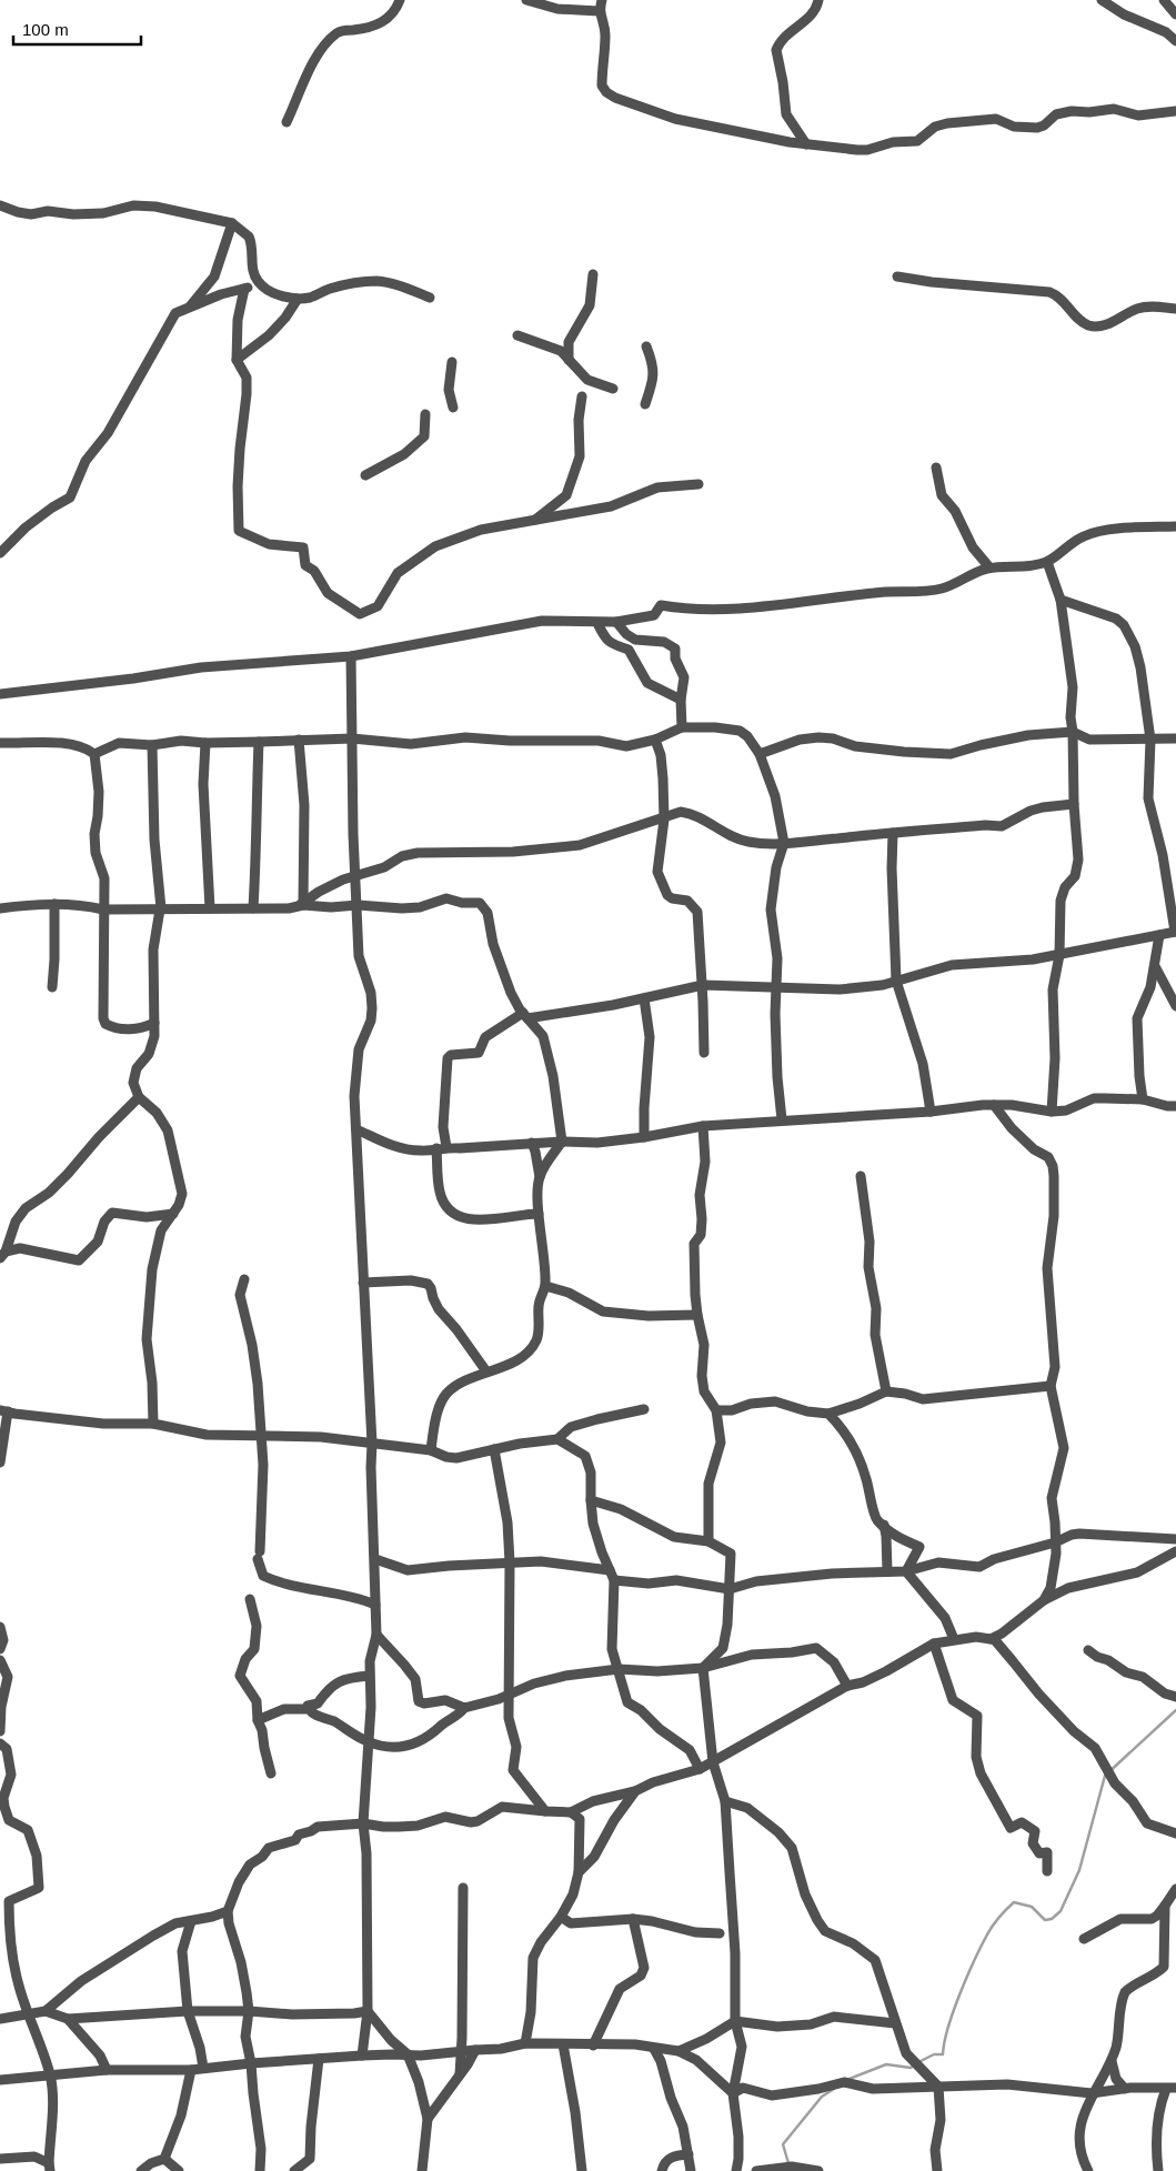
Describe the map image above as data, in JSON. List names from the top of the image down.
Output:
{
  "scale_bar": "100 m"
}
